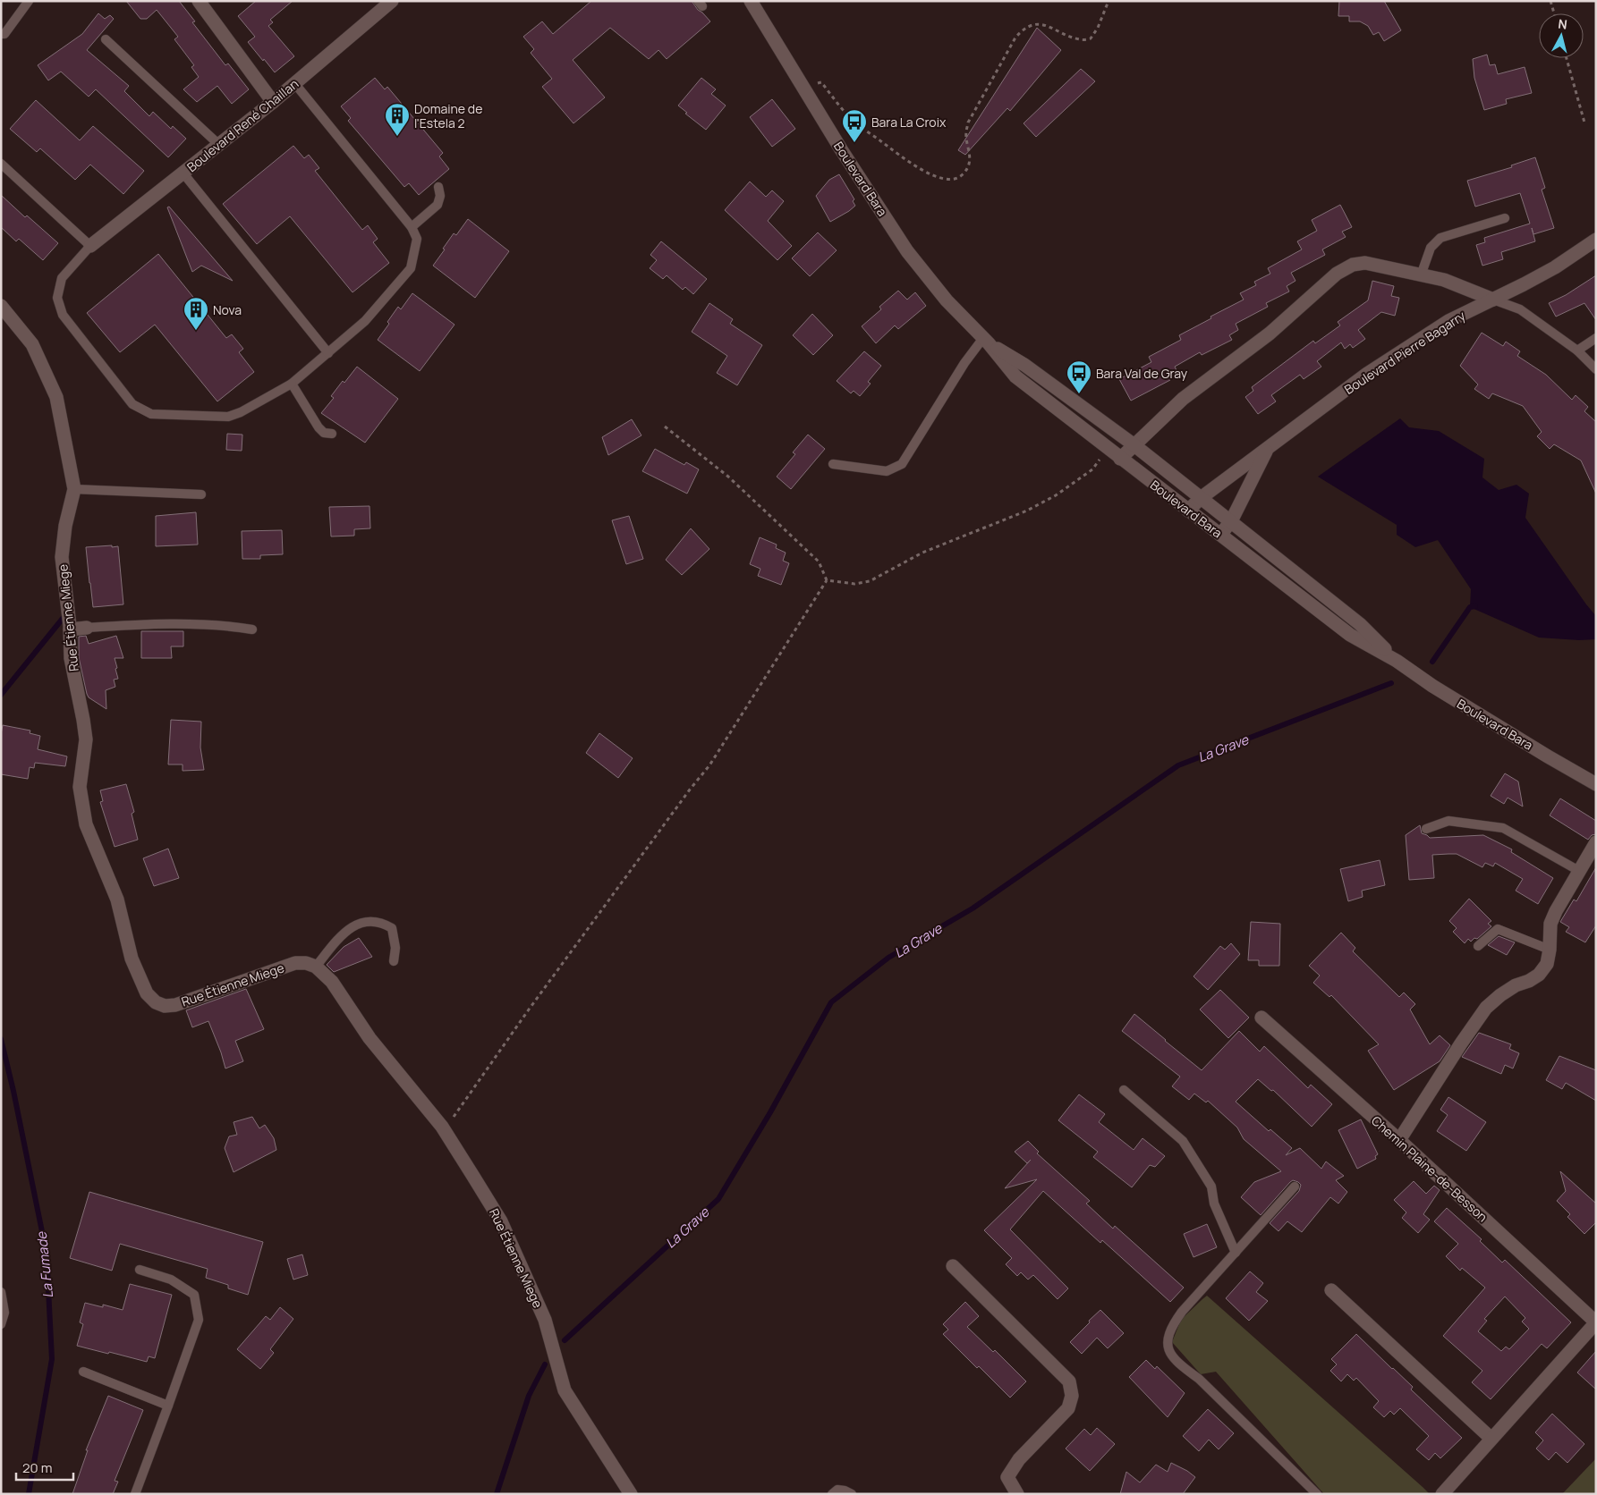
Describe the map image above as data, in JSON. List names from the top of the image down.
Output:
{
  "streets": {
    "street": [
      "Boulevard René Chaillan",
      "Boulevard Bara",
      "Boulevard Pierre Bagarry",
      "Rue Étienne Miege",
      "Chemin Plaine-de-Besson"
    ]
  },
  "crossings": [
    ["Boulevard Bara", "Boulevard Pierre Bagarry"]
  ],
  "water": ["La Grave", "La Fumade"],
  "places": {
    "building": ["Domaine de l'Estela 2", "Nova"],
    "bus stop": ["Bara La Croix", "Bara Val de Gray"]
  },
  "scale_bar": "20 m",
  "north": "top"
}
